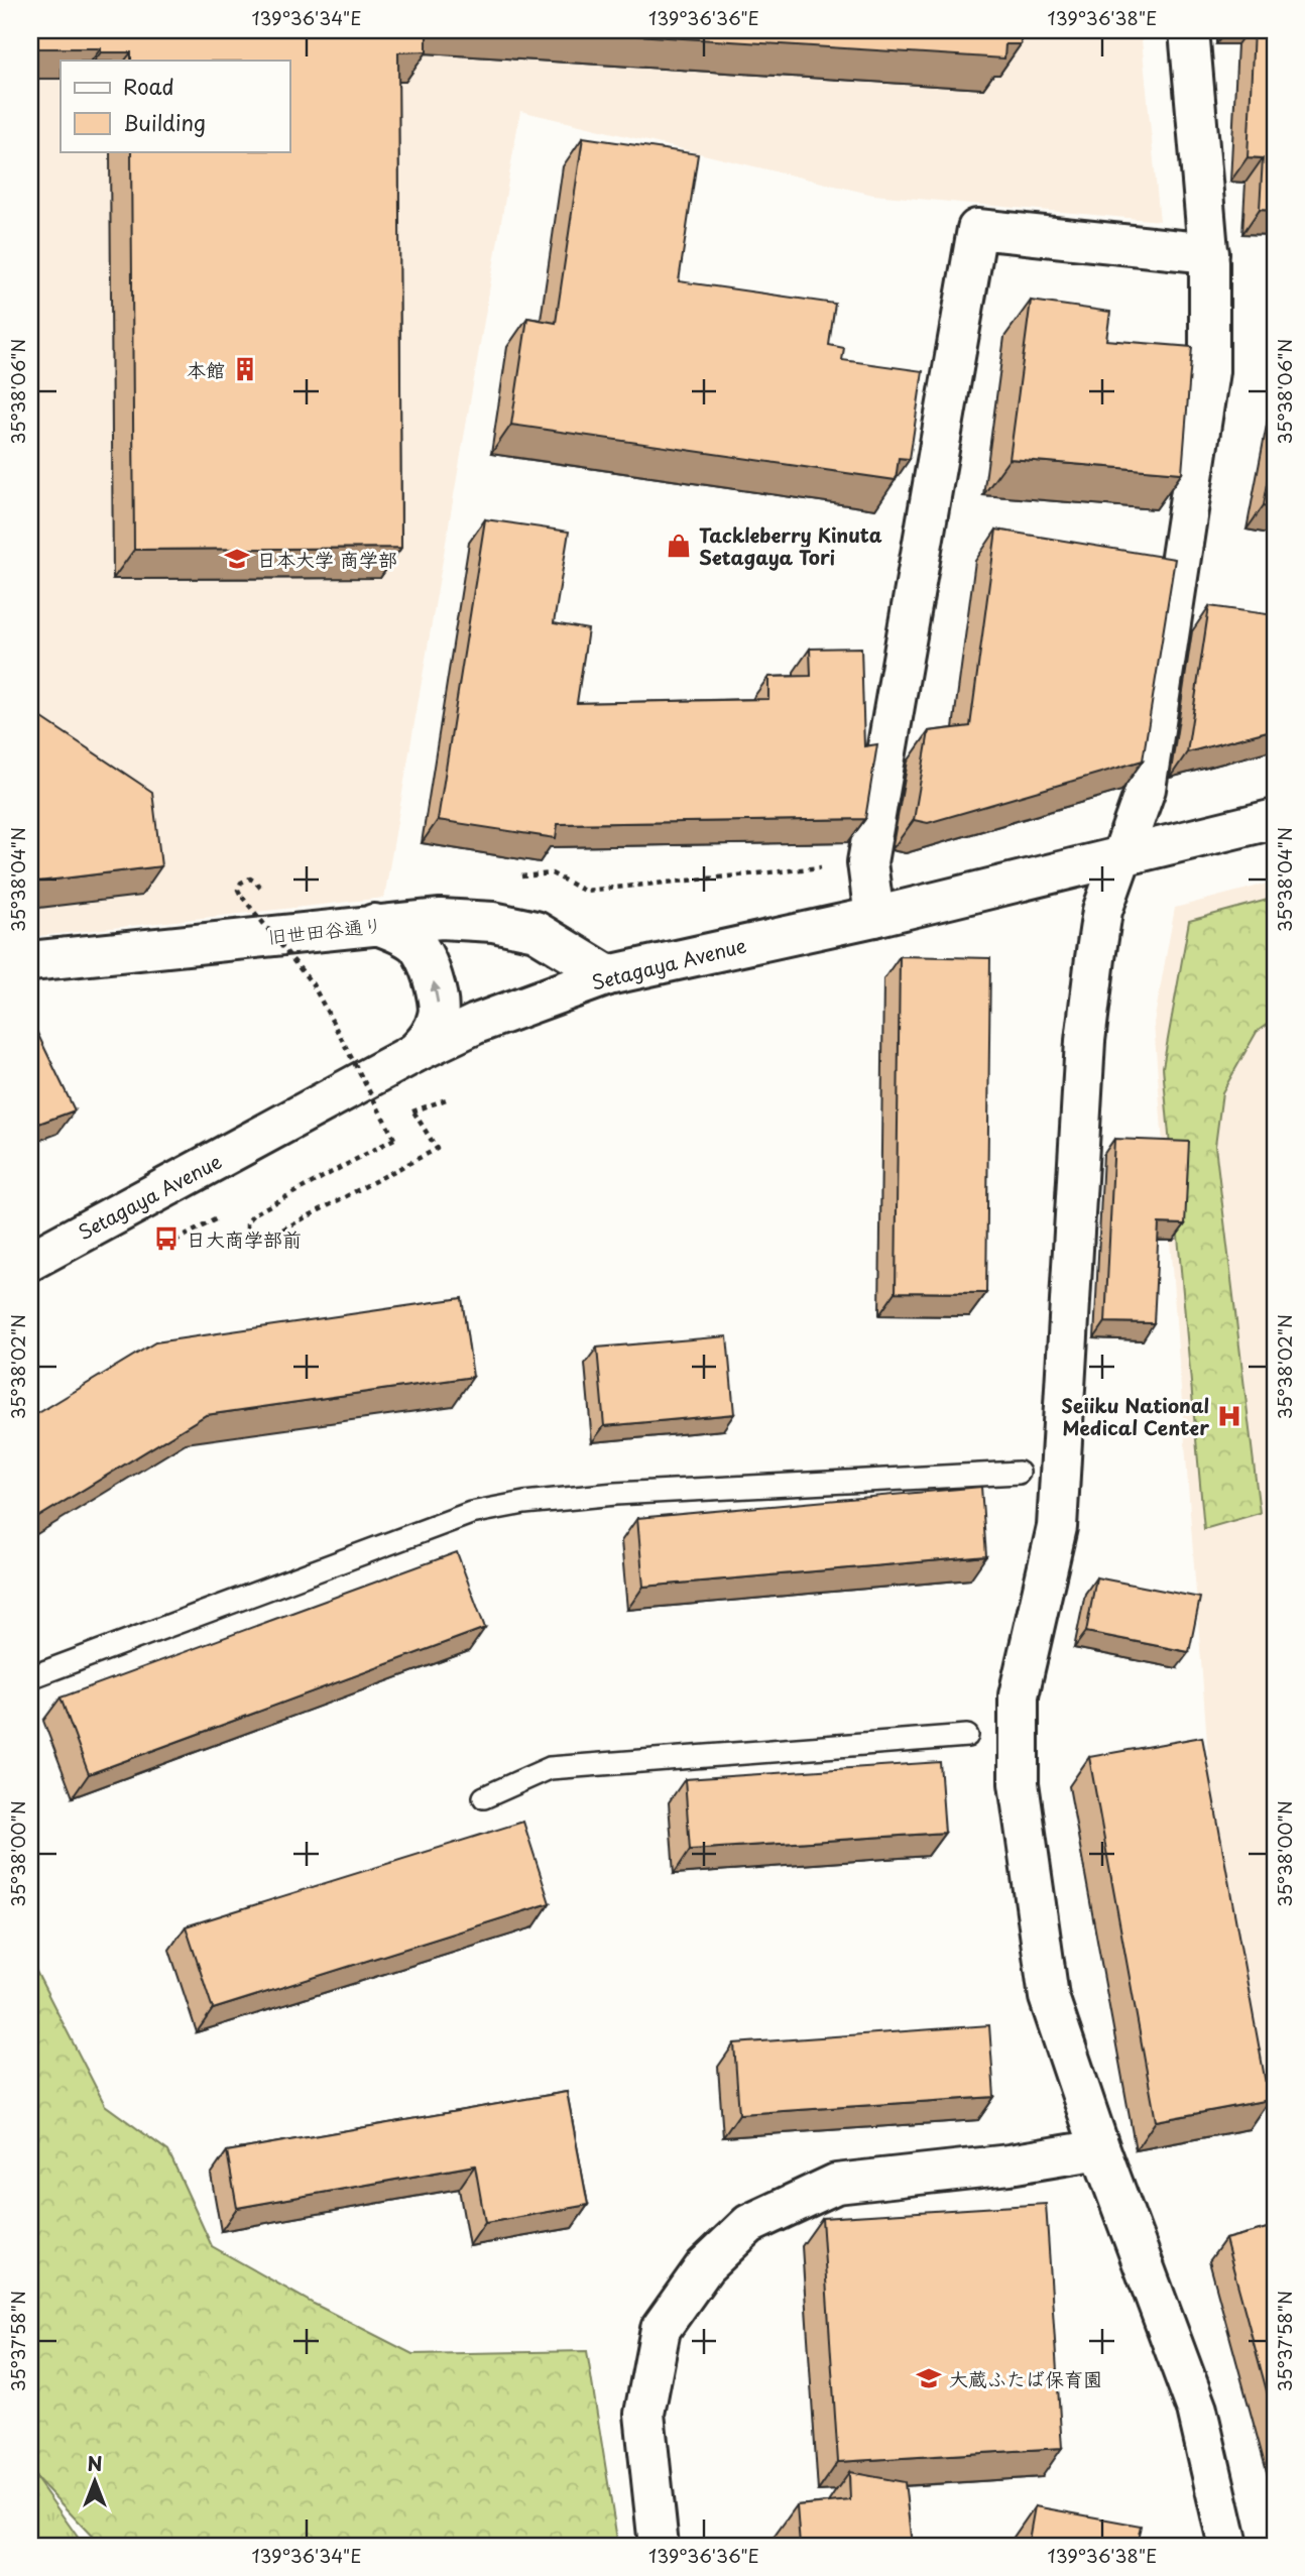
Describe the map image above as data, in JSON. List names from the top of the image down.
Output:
{
  "streets": {
    "street": ["旧世田谷通り", "Setagaya Avenue"]
  },
  "crossings": [
    ["旧世田谷通り", "Setagaya Avenue"]
  ],
  "places": {
    "building": ["本館"],
    "shop": ["Tackleberry Kinuta Setagaya Tori"],
    "school or university": ["日本大学 商学部", "大蔵ふたば保育園"],
    "bus stop": ["日大商学部前"],
    "hospital": ["Seiiku National Medical Center"]
  },
  "legend": ["Road", "Building"],
  "north": "top",
  "coordinates": [
    "139°36'34\"E",
    "139°36'36\"E",
    "139°36'38\"E",
    "35°38'06\"N",
    "35°38'04\"N",
    "35°38'02\"N",
    "35°38'00\"N",
    "35°37'58\"N"
  ]
}
